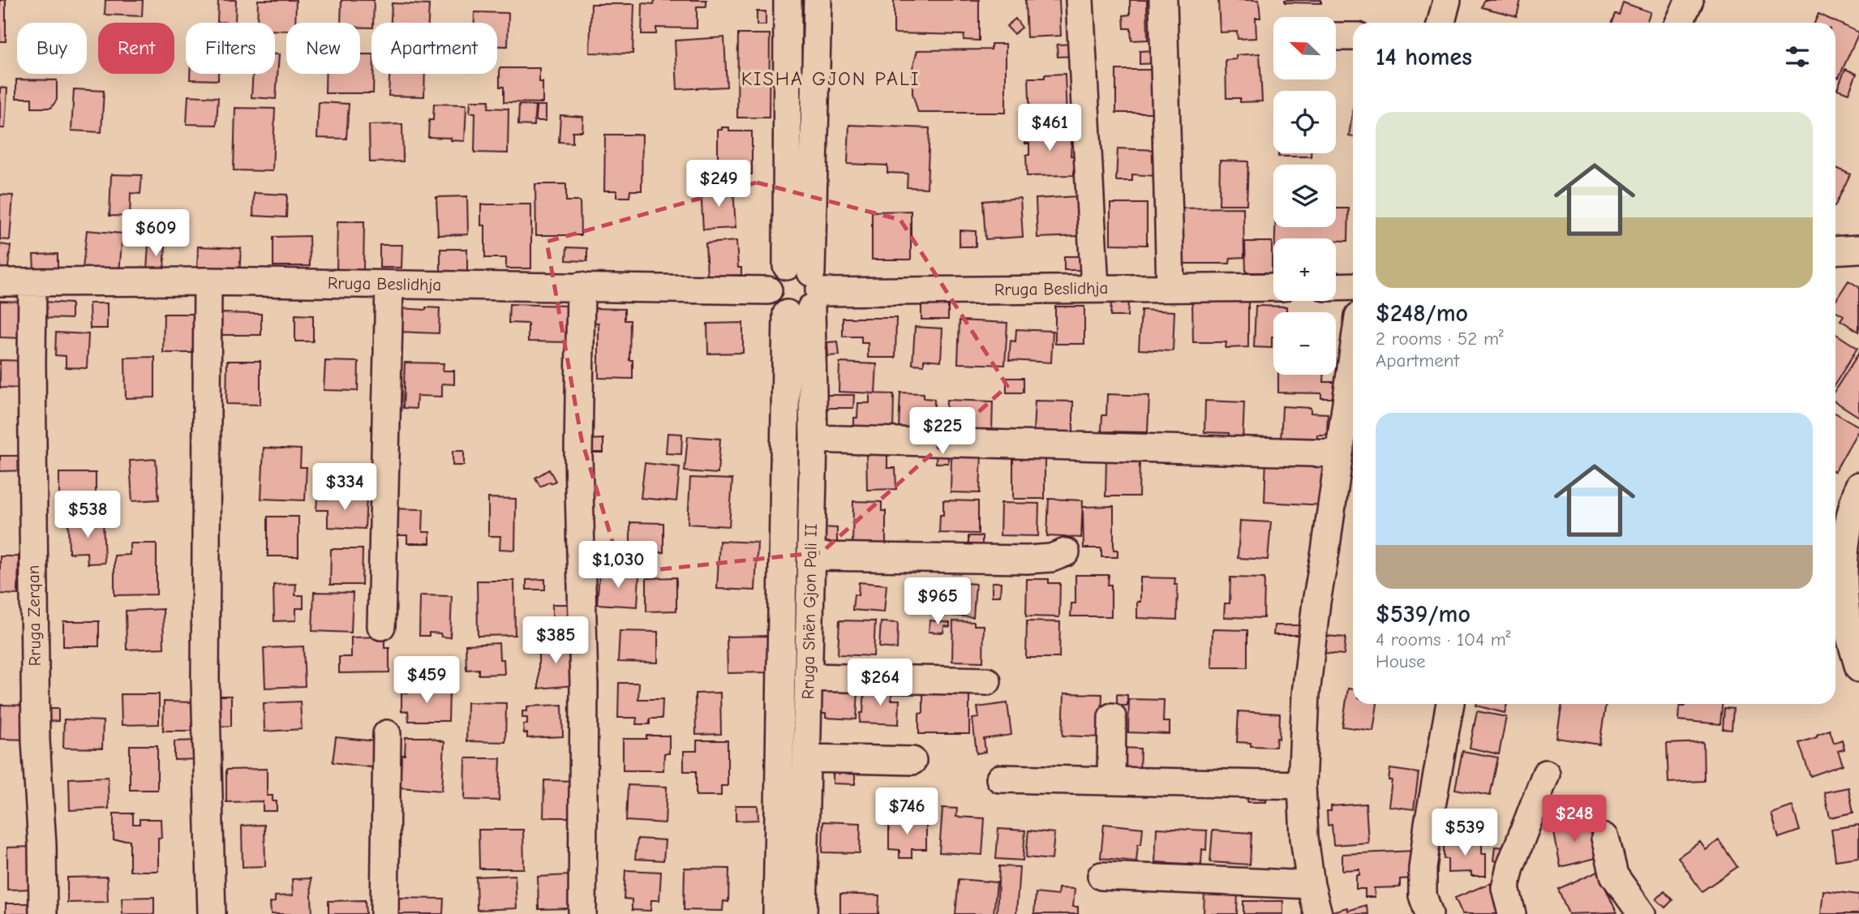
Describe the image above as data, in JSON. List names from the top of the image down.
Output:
{
  "streets": {
    "street": ["Rruga Beslidhja", "Rruga Shën Gjon Pali II", "Rruga Zerqan"]
  },
  "crossings": [
    ["Rruga Beslidhja", "Rruga Shën Gjon Pali II"],
    ["Rruga Beslidhja", "Rruga Zerqan"]
  ],
  "districts": ["KISHA GJON PALI"],
  "north": "top left",
  "page": {
    "map_buttons": ["+", "−"],
    "chip": [
      "Buy",
      "Rent",
      "Filters",
      "New",
      "Apartment"
    ],
    "heading": "14 homes",
    "list": [
      {
        "name": "$248/mo",
        "note": "2 rooms · 52 m² · Apartment"
      },
      {
        "name": "$539/mo",
        "note": "4 rooms · 104 m² · House"
      }
    ],
    "price": [
      "$461",
      "$249",
      "$609",
      "$225",
      "$334",
      "$538",
      "$1,030",
      "$965",
      "$385",
      "$459",
      "$264",
      "$746",
      "$248",
      "$539"
    ]
  }
}
